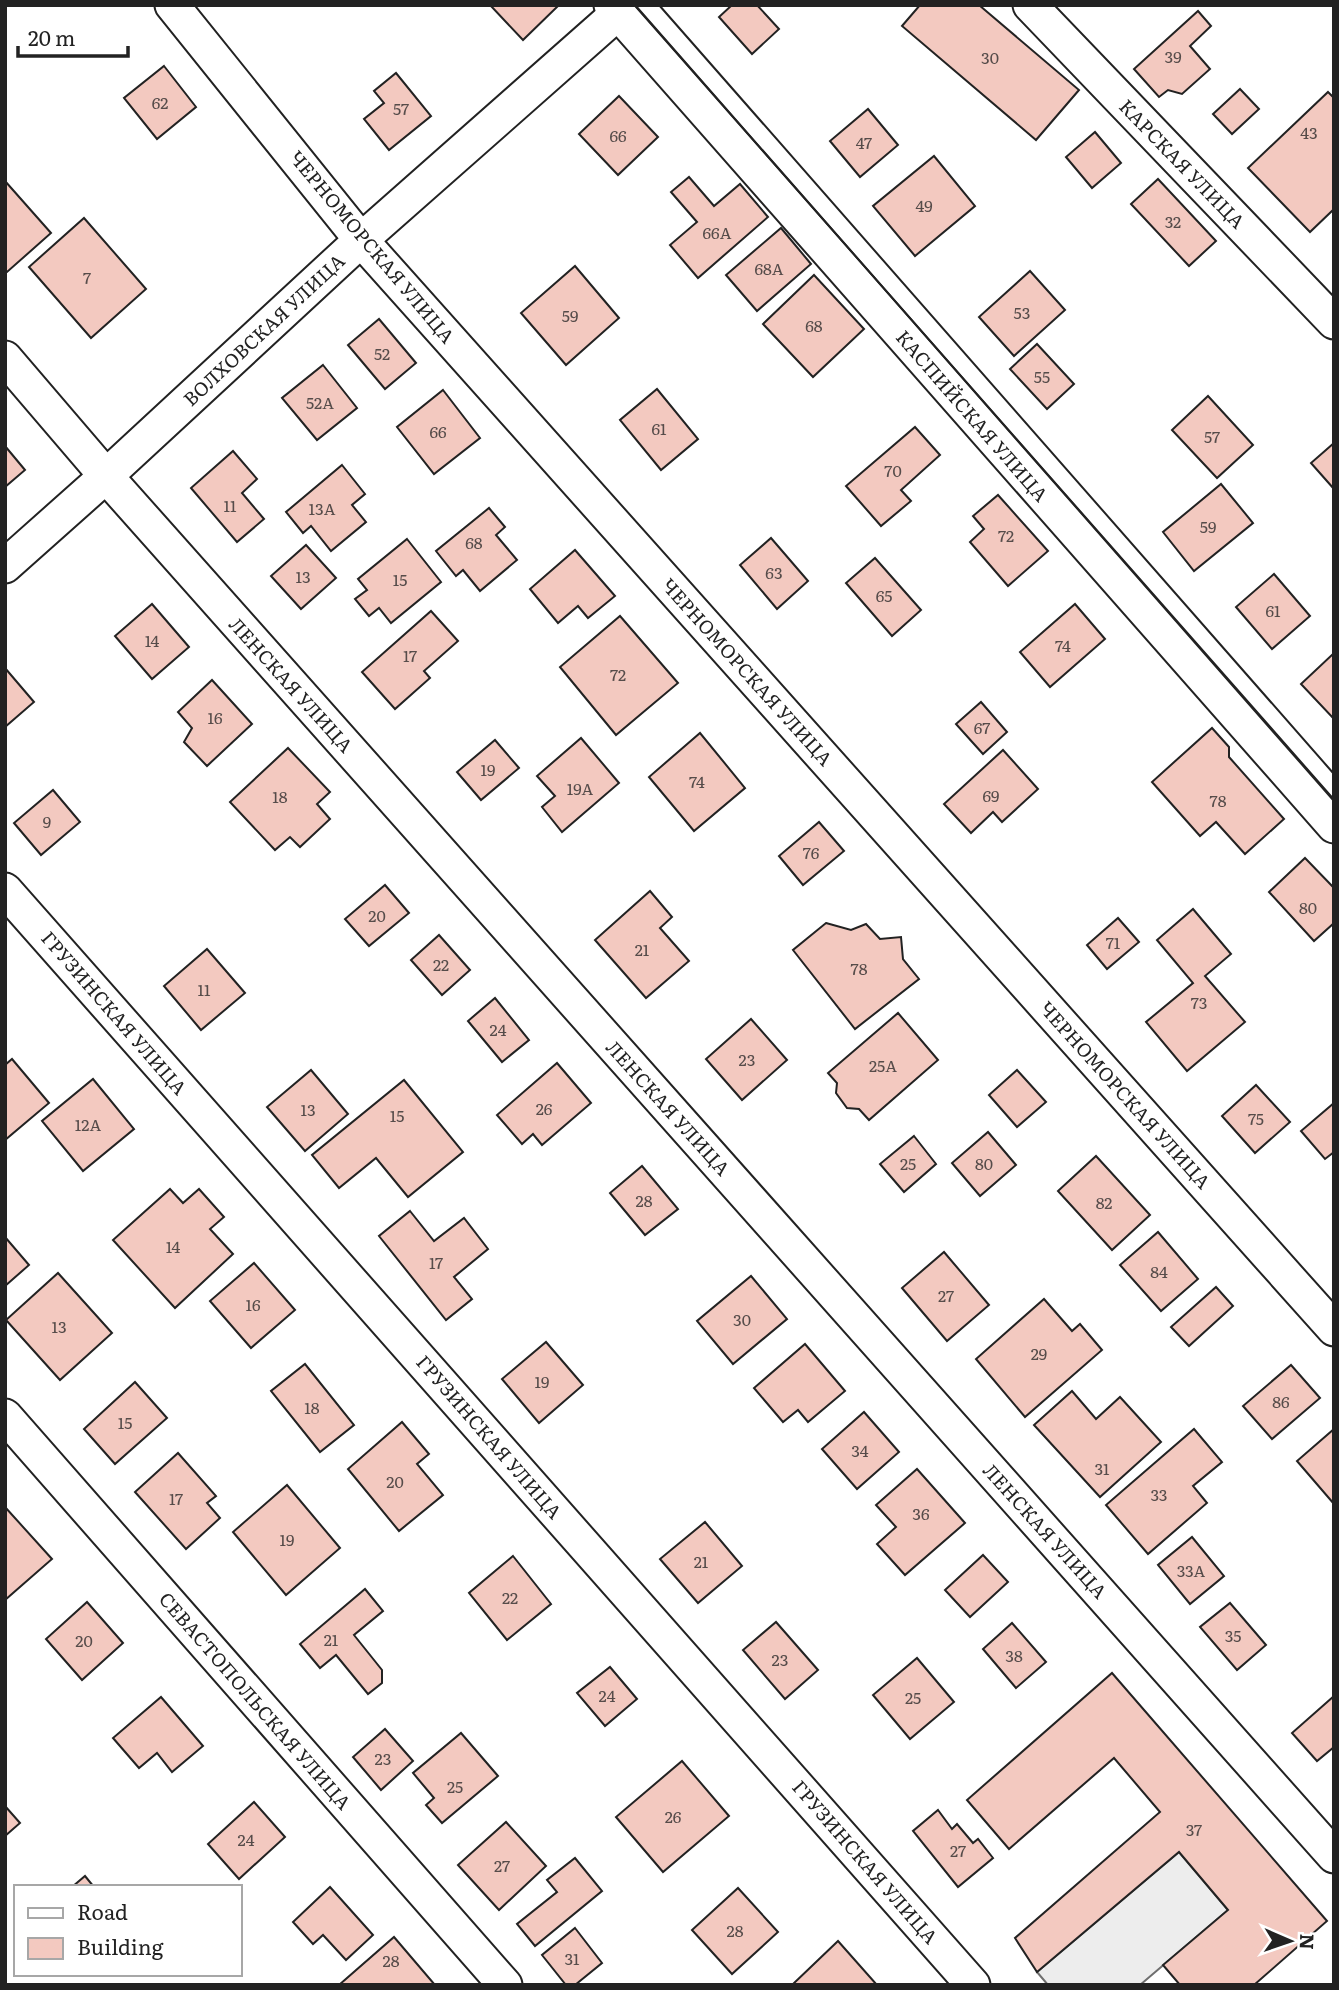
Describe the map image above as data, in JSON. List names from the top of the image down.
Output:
{
  "streets": {
    "street": [
      "КАРСКАЯ УЛИЦА",
      "ЧЕРНОМОРСКАЯ УЛИЦА",
      "ВОЛХОВСКАЯ УЛИЦА",
      "КАСПИЙСКАЯ УЛИЦА",
      "ЛЕНСКАЯ УЛИЦА",
      "ГРУЗИНСКАЯ УЛИЦА",
      "СЕВАСТОПОЛЬСКАЯ УЛИЦА"
    ]
  },
  "crossings": [
    ["ЧЕРНОМОРСКАЯ УЛИЦА", "ВОЛХОВСКАЯ УЛИЦА"],
    ["ВОЛХОВСКАЯ УЛИЦА", "КАСПИЙСКАЯ УЛИЦА"],
    ["ВОЛХОВСКАЯ УЛИЦА", "ЛЕНСКАЯ УЛИЦА"]
  ],
  "house_numbers": [
    "39",
    "30",
    "62",
    "57",
    "43",
    "66",
    "47",
    "49",
    "32",
    "66А",
    "68А",
    "7",
    "53",
    "59",
    "68",
    "52",
    "55",
    "52А",
    "61",
    "66",
    "57",
    "70",
    "11",
    "13А",
    "59",
    "72",
    "68",
    "63",
    "13",
    "15",
    "65",
    "61",
    "14",
    "74",
    "17",
    "72",
    "16",
    "67",
    "19",
    "74",
    "19А",
    "69",
    "18",
    "78",
    "9",
    "76",
    "80",
    "20",
    "71",
    "21",
    "22",
    "78",
    "11",
    "73",
    "24",
    "23",
    "25А",
    "26",
    "13",
    "15",
    "75",
    "12А",
    "25",
    "80",
    "28",
    "82",
    "14",
    "17",
    "84",
    "27",
    "16",
    "30",
    "13",
    "29",
    "19",
    "86",
    "18",
    "15",
    "34",
    "31",
    "20",
    "33",
    "17",
    "36",
    "19",
    "21",
    "33А",
    "22",
    "35",
    "21",
    "20",
    "38",
    "23",
    "24",
    "25",
    "23",
    "25",
    "26",
    "37",
    "24",
    "27",
    "27",
    "28",
    "31",
    "28"
  ],
  "legend": ["Road", "Building"],
  "scale_bar": "20 m",
  "north": "right"
}
